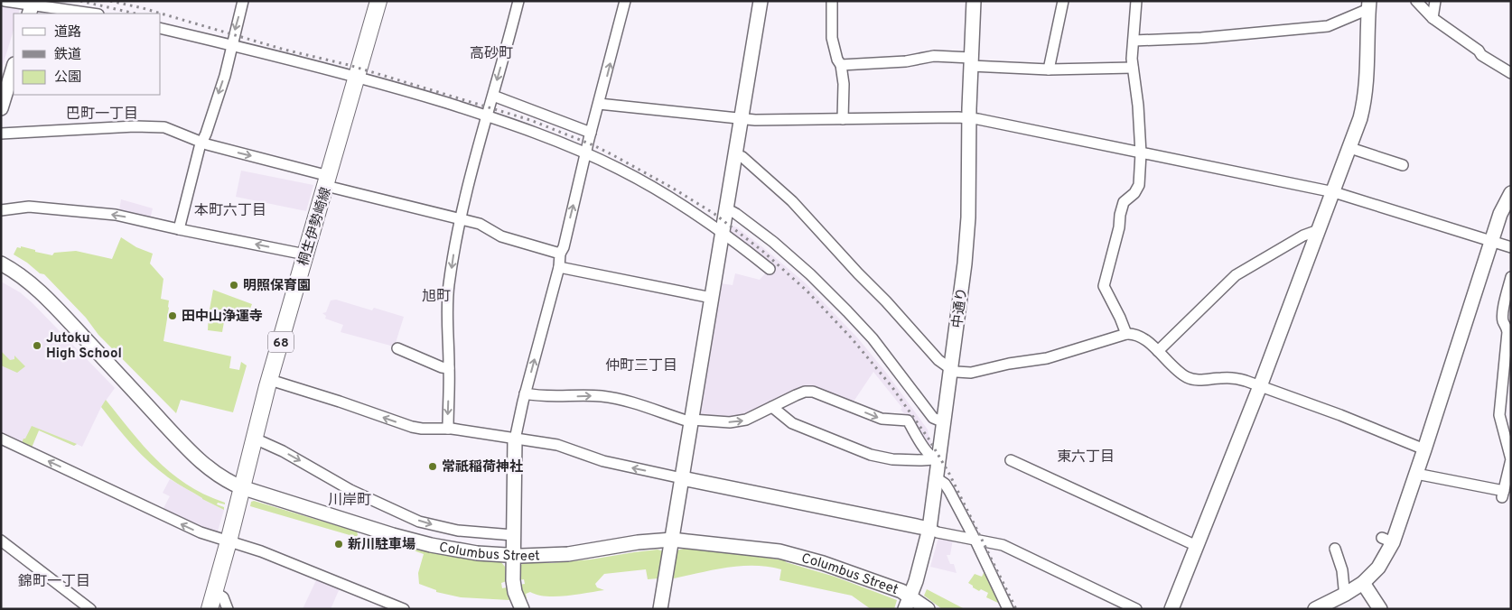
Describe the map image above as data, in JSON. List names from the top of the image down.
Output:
{
  "streets": {
    "main road": ["桐生伊勢崎線", "68"],
    "street": ["中通り", "Columbus Street"]
  },
  "crossings": [
    ["桐生伊勢崎線", "Columbus Street"],
    ["中通り", "Columbus Street"]
  ],
  "districts": [
    "高砂町",
    "巴町一丁目",
    "本町六丁目",
    "旭町",
    "仲町三丁目",
    "東六丁目",
    "川岸町",
    "錦町一丁目"
  ],
  "places": [
    "明照保育園",
    "田中山浄運寺",
    "Jutoku High School",
    "常祇稲荷神社",
    "新川駐車場"
  ],
  "legend": ["道路", "鉄道", "公園"]
}
